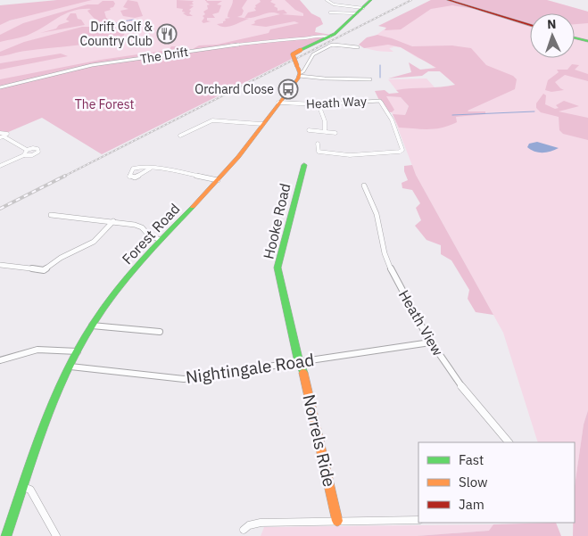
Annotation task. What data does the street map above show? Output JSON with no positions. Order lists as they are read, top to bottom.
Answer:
{
  "streets": {
    "street": [
      "The Drift",
      "Heath Way",
      "Hooke Road",
      "Forest Road",
      "Heath View",
      "Nightingale Road",
      "Norrels Ride"
    ]
  },
  "crossings": [
    ["The Drift", "Forest Road"],
    ["Heath Way", "Forest Road"],
    ["Hooke Road", "Nightingale Road"],
    ["Hooke Road", "Norrels Ride"],
    ["Forest Road", "Nightingale Road"],
    ["Heath View", "Nightingale Road"],
    ["Nightingale Road", "Norrels Ride"]
  ],
  "parks": ["The Forest"],
  "places": {
    "restaurant": ["Drift Golf & Country Club"],
    "bus stop": ["Orchard Close"]
  },
  "legend": ["Fast", "Slow", "Jam"],
  "north": "top"
}
